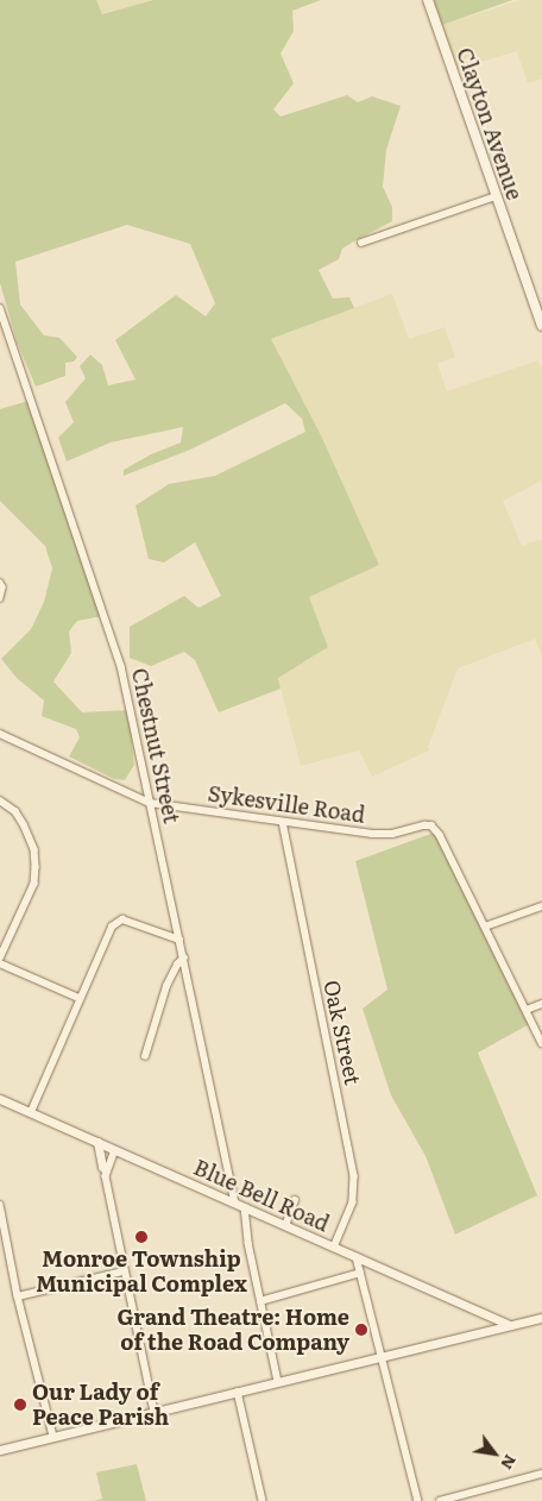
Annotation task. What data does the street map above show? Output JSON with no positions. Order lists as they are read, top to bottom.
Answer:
{
  "streets": {
    "main road": ["Clayton Avenue"],
    "street": [
      "Chestnut Street",
      "Sykesville Road",
      "Oak Street",
      "Blue Bell Road"
    ]
  },
  "crossings": [
    ["Chestnut Street", "Sykesville Road"],
    ["Chestnut Street", "Blue Bell Road"],
    ["Sykesville Road", "Oak Street"],
    ["Oak Street", "Blue Bell Road"]
  ],
  "places": ["Monroe Township Municipal Complex", "Grand Theatre: Home of the Road Company", "Our Lady of Peace Parish"],
  "north": "bottom right"
}
